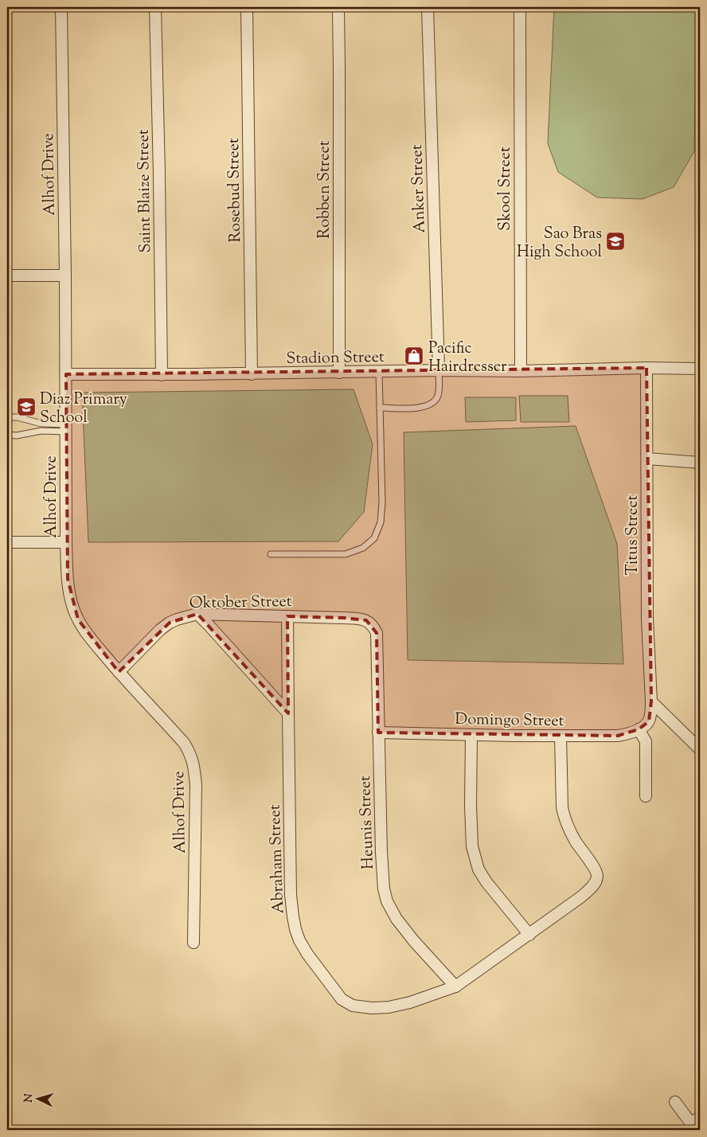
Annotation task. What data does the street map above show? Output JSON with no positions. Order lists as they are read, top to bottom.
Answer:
{
  "streets": {
    "street": [
      "Alhof Drive",
      "Anker Street",
      "Skool Street",
      "Robben Street",
      "Rosebud Street",
      "Saint Blaize Street",
      "Stadion Street",
      "Titus Street",
      "Oktober Street",
      "Domingo Street",
      "Heunis Street",
      "Abraham Street"
    ]
  },
  "crossings": [
    ["Alhof Drive", "Stadion Street"],
    ["Alhof Drive", "Oktober Street"],
    ["Anker Street", "Stadion Street"],
    ["Skool Street", "Stadion Street"],
    ["Robben Street", "Stadion Street"],
    ["Rosebud Street", "Stadion Street"],
    ["Saint Blaize Street", "Stadion Street"],
    ["Stadion Street", "Titus Street"],
    ["Titus Street", "Domingo Street"],
    ["Oktober Street", "Heunis Street"],
    ["Oktober Street", "Abraham Street"],
    ["Domingo Street", "Heunis Street"],
    ["Domingo Street", "Abraham Street"],
    ["Heunis Street", "Abraham Street"]
  ],
  "places": {
    "school or university": ["Sao Bras High School", "Diaz Primary School"],
    "shop": ["Pacific Hairdresser"]
  },
  "north": "left"
}
